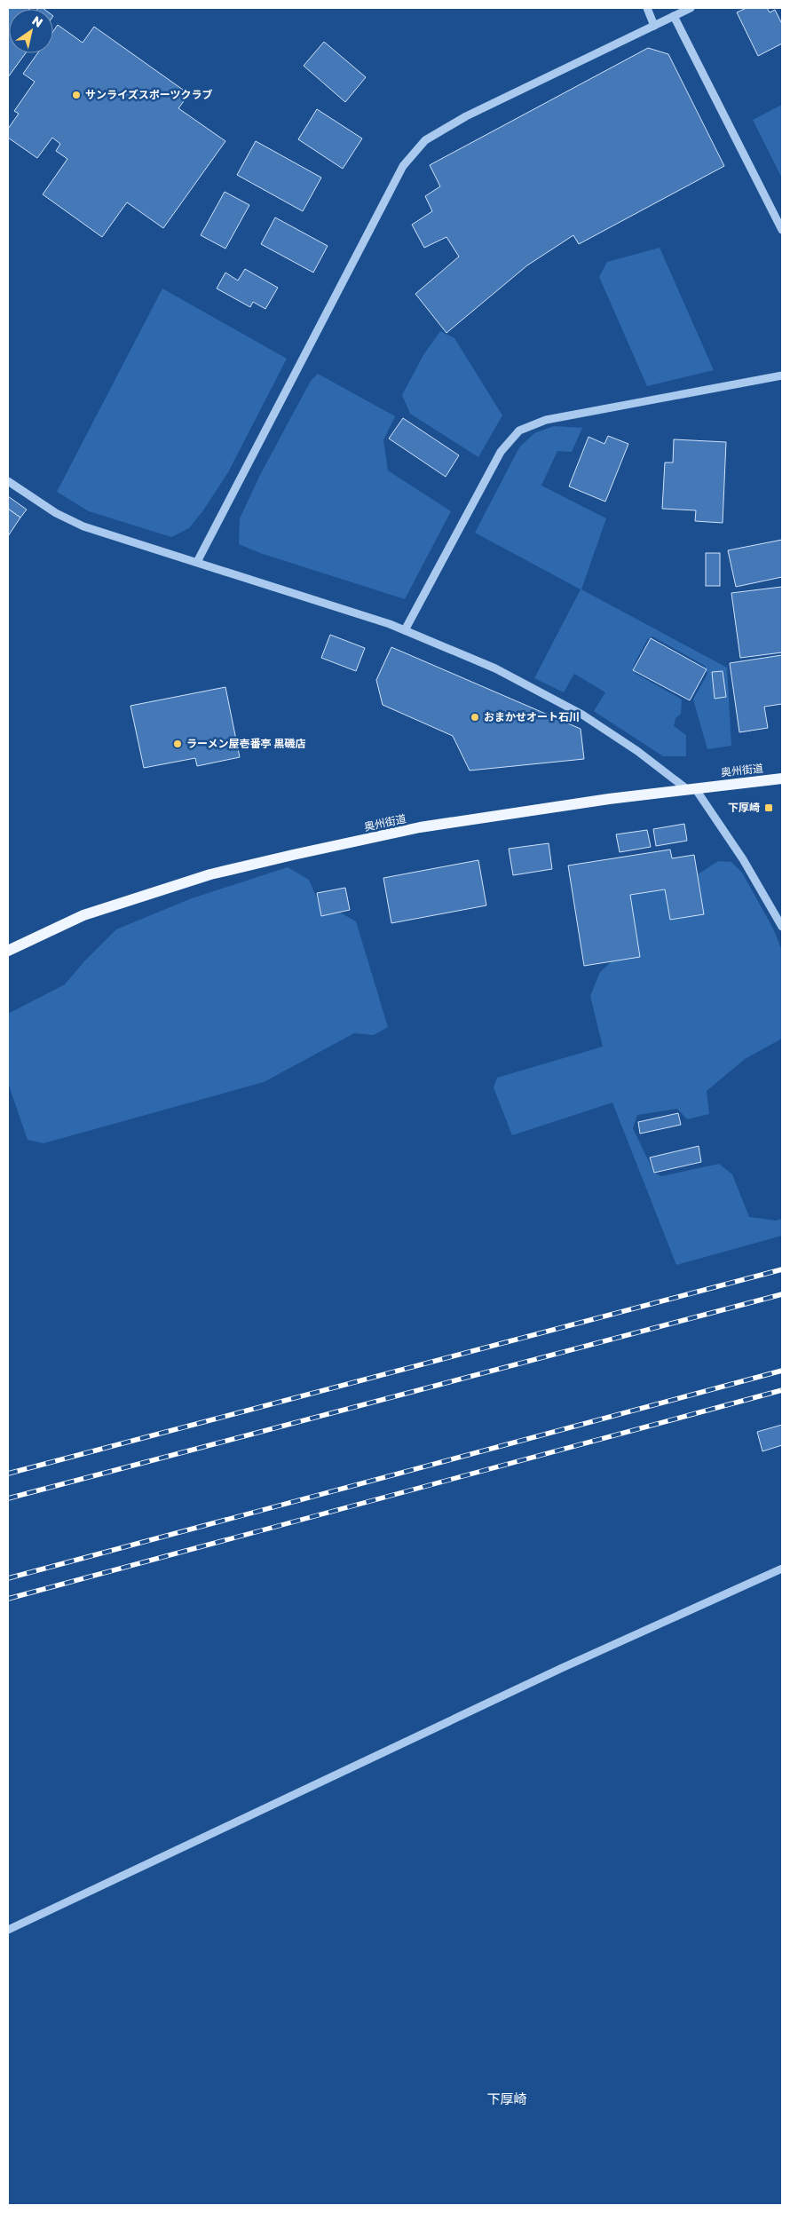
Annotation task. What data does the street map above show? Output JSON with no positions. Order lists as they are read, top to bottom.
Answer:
{
  "streets": {
    "main road": ["奥州街道"]
  },
  "districts": ["下厚崎"],
  "places": {
    "other": ["サンライズスポーツクラブ", "おまかせオート石川", "ラーメン屋壱番亭 黒磯店"],
    "transit": ["下厚崎"]
  },
  "north": "top right"
}
